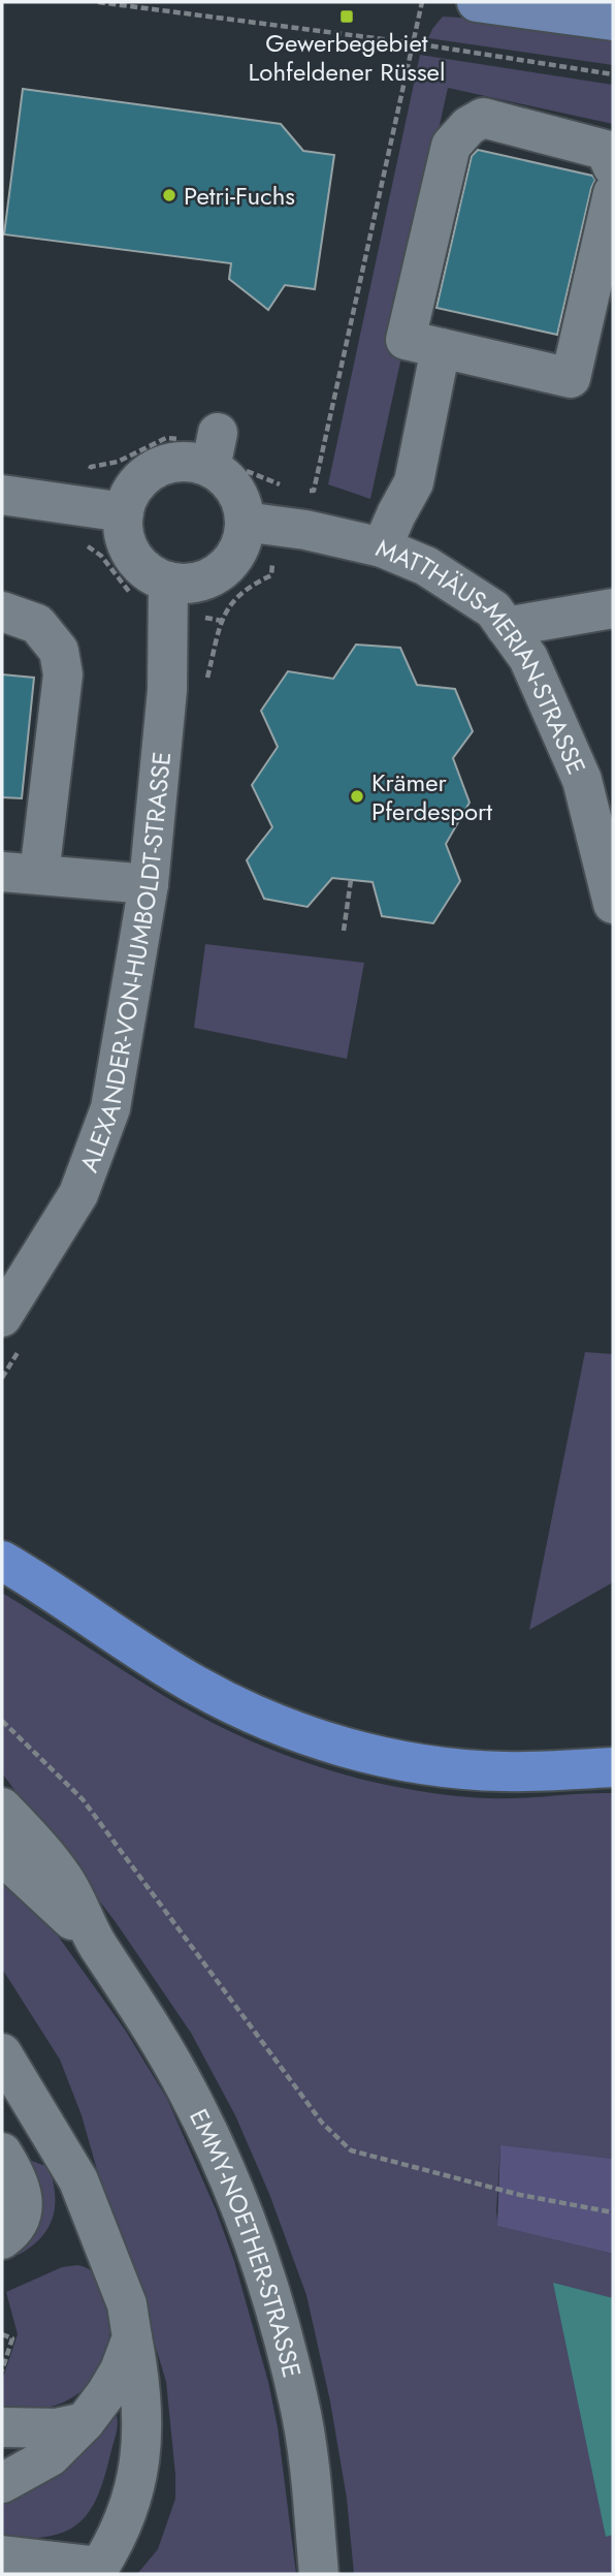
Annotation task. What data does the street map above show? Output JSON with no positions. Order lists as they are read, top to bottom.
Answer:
{
  "streets": {
    "street": ["MATTHÄUS-MERIAN-STRASSE", "ALEXANDER-VON-HUMBOLDT-STRASSE", "EMMY-NOETHER-STRASSE"]
  },
  "crossings": [
    ["MATTHÄUS-MERIAN-STRASSE", "ALEXANDER-VON-HUMBOLDT-STRASSE"]
  ],
  "places": {
    "transit": ["Gewerbegebiet Lohfeldener Rüssel"],
    "other": ["Petri-Fuchs", "Krämer Pferdesport"]
  }
}
